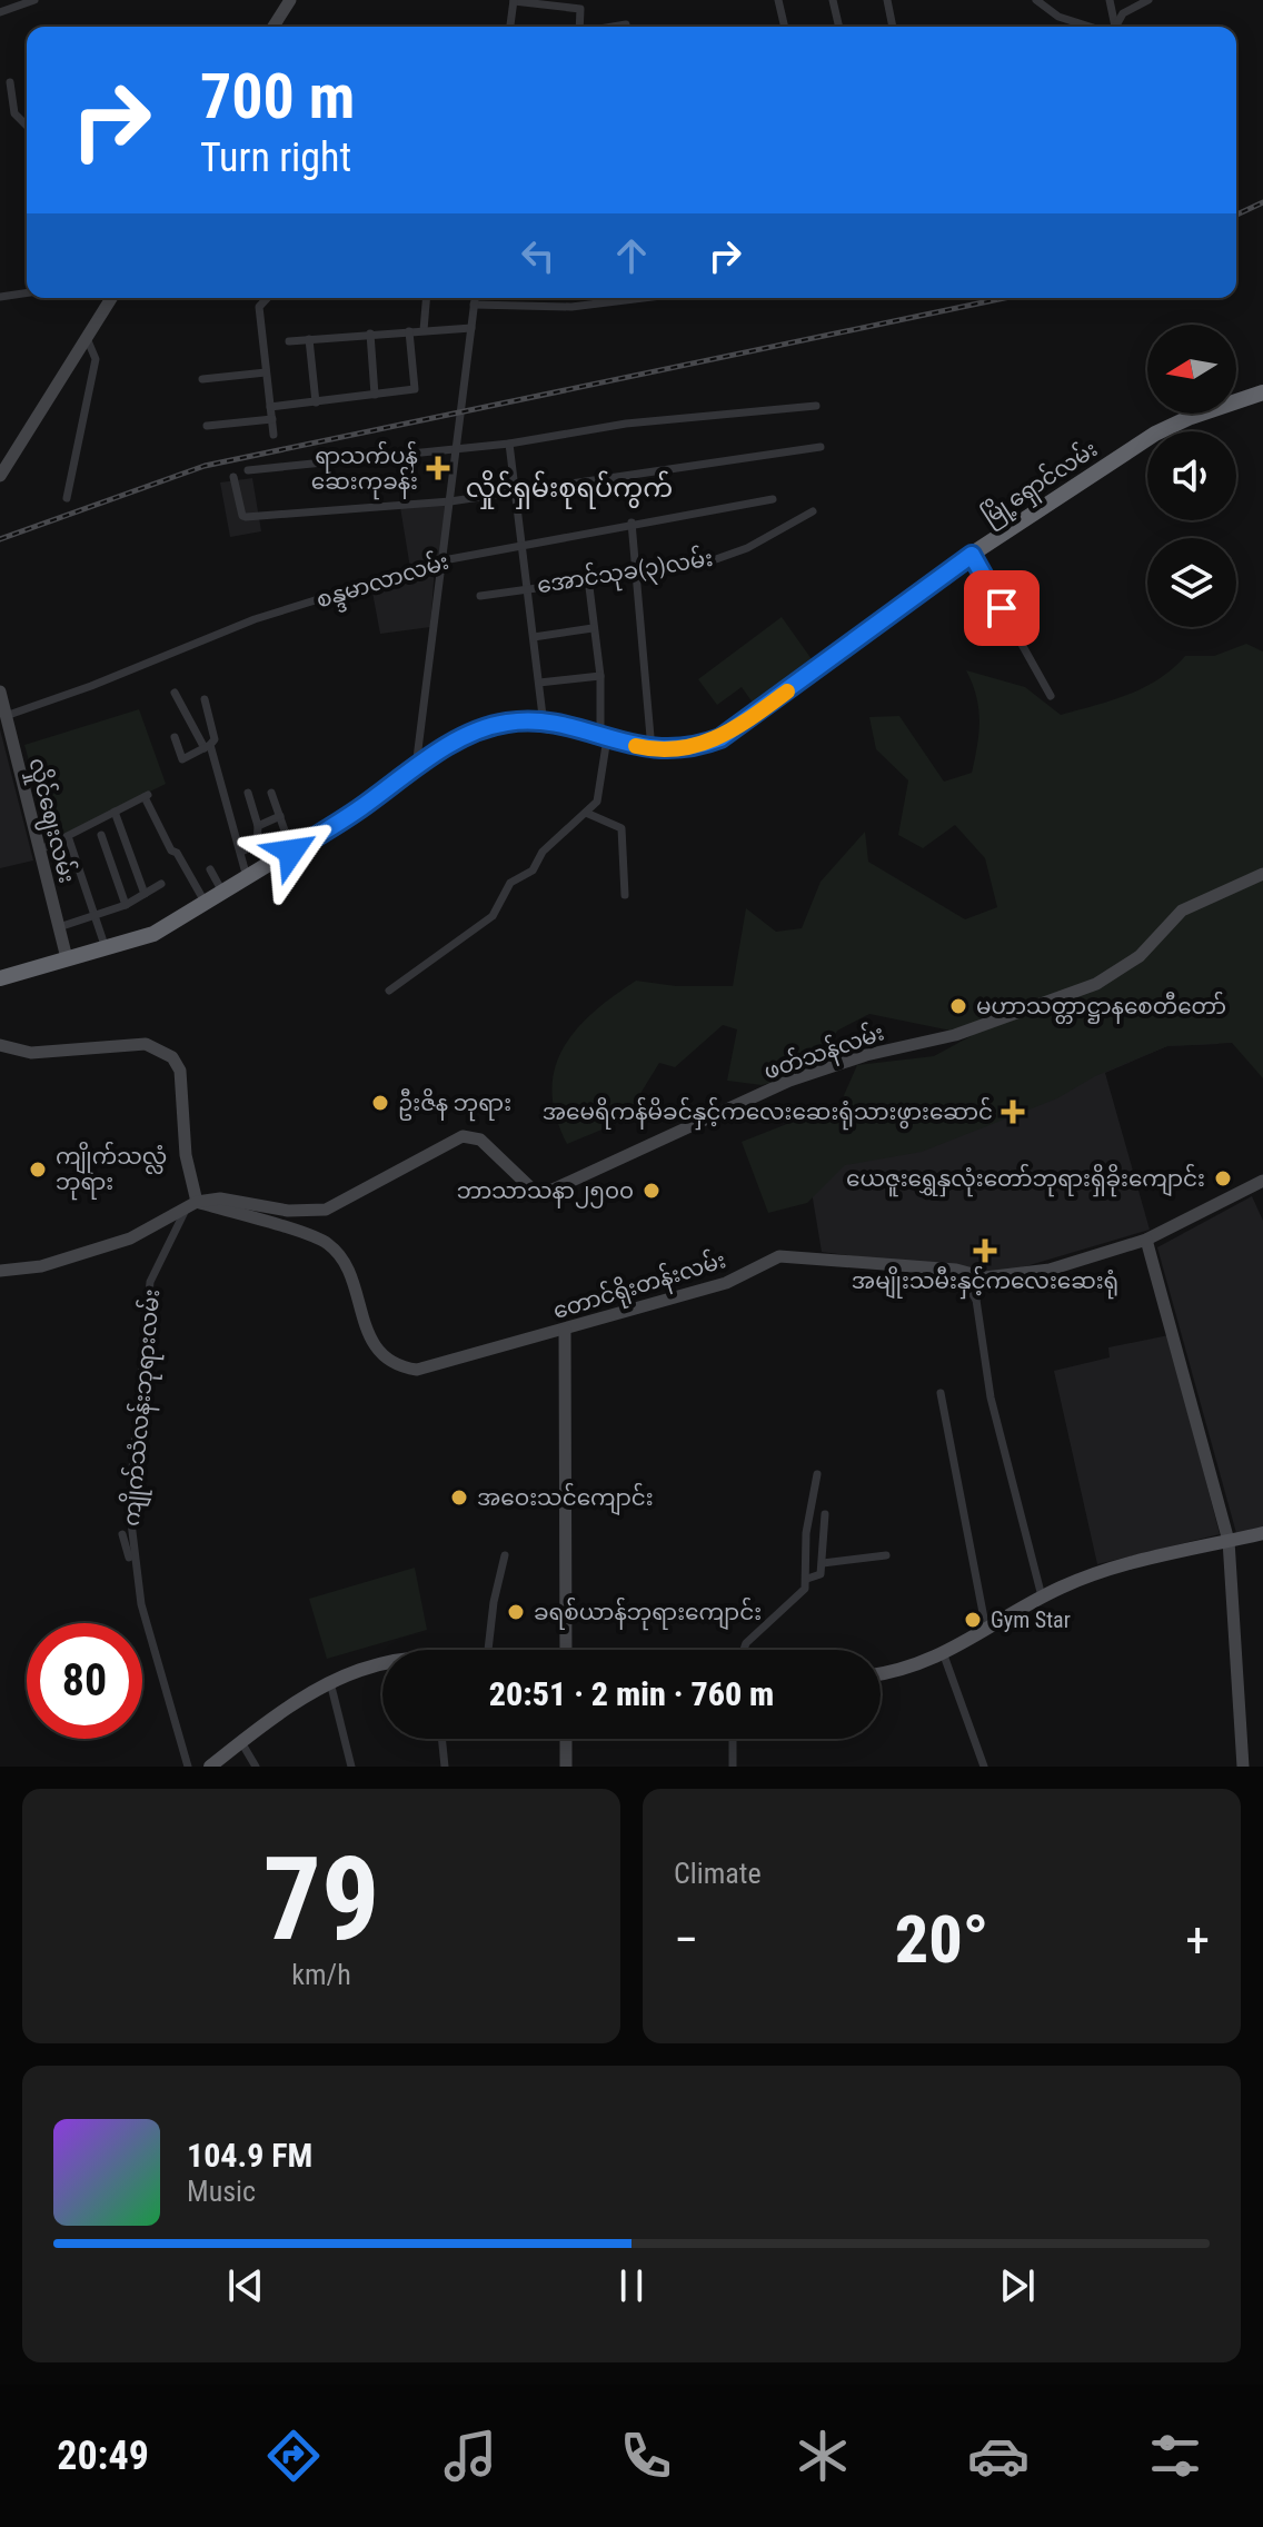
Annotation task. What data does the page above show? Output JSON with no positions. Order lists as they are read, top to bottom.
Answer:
{
  "streets": {
    "highway": ["မြို့ရှောင်လမ်း"],
    "street": [
      "အောင်သုခ(၃)လမ်း",
      "စန္ဒမာလာလမ်း",
      "လှိုင်ဈေးလမ်း",
      "ဖတ်သန်လမ်း",
      "တောင်ရိုးတန်းလမ်း",
      "ကျိုက်သံလန်းဘုရားလမ်း"
    ]
  },
  "crossings": [
    ["မြို့ရှောင်လမ်း", "လှိုင်ဈေးလမ်း"],
    ["စန္ဒမာလာလမ်း", "လှိုင်ဈေးလမ်း"],
    ["ဖတ်သန်လမ်း", "တောင်ရိုးတန်းလမ်း"],
    ["ဖတ်သန်လမ်း", "ကျိုက်သံလန်းဘုရားလမ်း"],
    ["တောင်ရိုးတန်းလမ်း", "ကျိုက်သံလန်းဘုရားလမ်း"]
  ],
  "districts": ["လှိုင်ရှမ်းစုရပ်ကွက်"],
  "places": {
    "health": ["ရာသက်ပန် ဆေးကုခန်း", "အမေရိကန်မိခင်နှင့်ကလေးဆေးရုံသားဖွားဆောင်", "အမျိုးသမီးနှင့်ကလေးဆေးရုံ"],
    "other": [
      "မဟာသတ္တာဋ္ဌာနစေတီတော်",
      "ဦးဇိန ဘုရား",
      "ကျိုက်သလ္လံ ဘုရား",
      "ယေဇူးရွှေနှလုံးတော်ဘုရားရှိခိုးကျောင်း",
      "ဘာသာသနာ၂၅၀၀",
      "အဝေးသင်ကျောင်း",
      "ခရစ်ယာန်ဘုရားကျောင်း",
      "Gym Star"
    ]
  },
  "north": "left",
  "page": {
    "turn": ["700 m", "Turn right"],
    "limit": "80",
    "trip": "20:51 · 2 min · 760 m",
    "tile": [
      ["79", "km/h"],
      "Climate"
    ],
    "heat": ["−", "20°", "+"],
    "song": ["104.9 FM", "Music"],
    "tabs": "20:49"
  }
}
